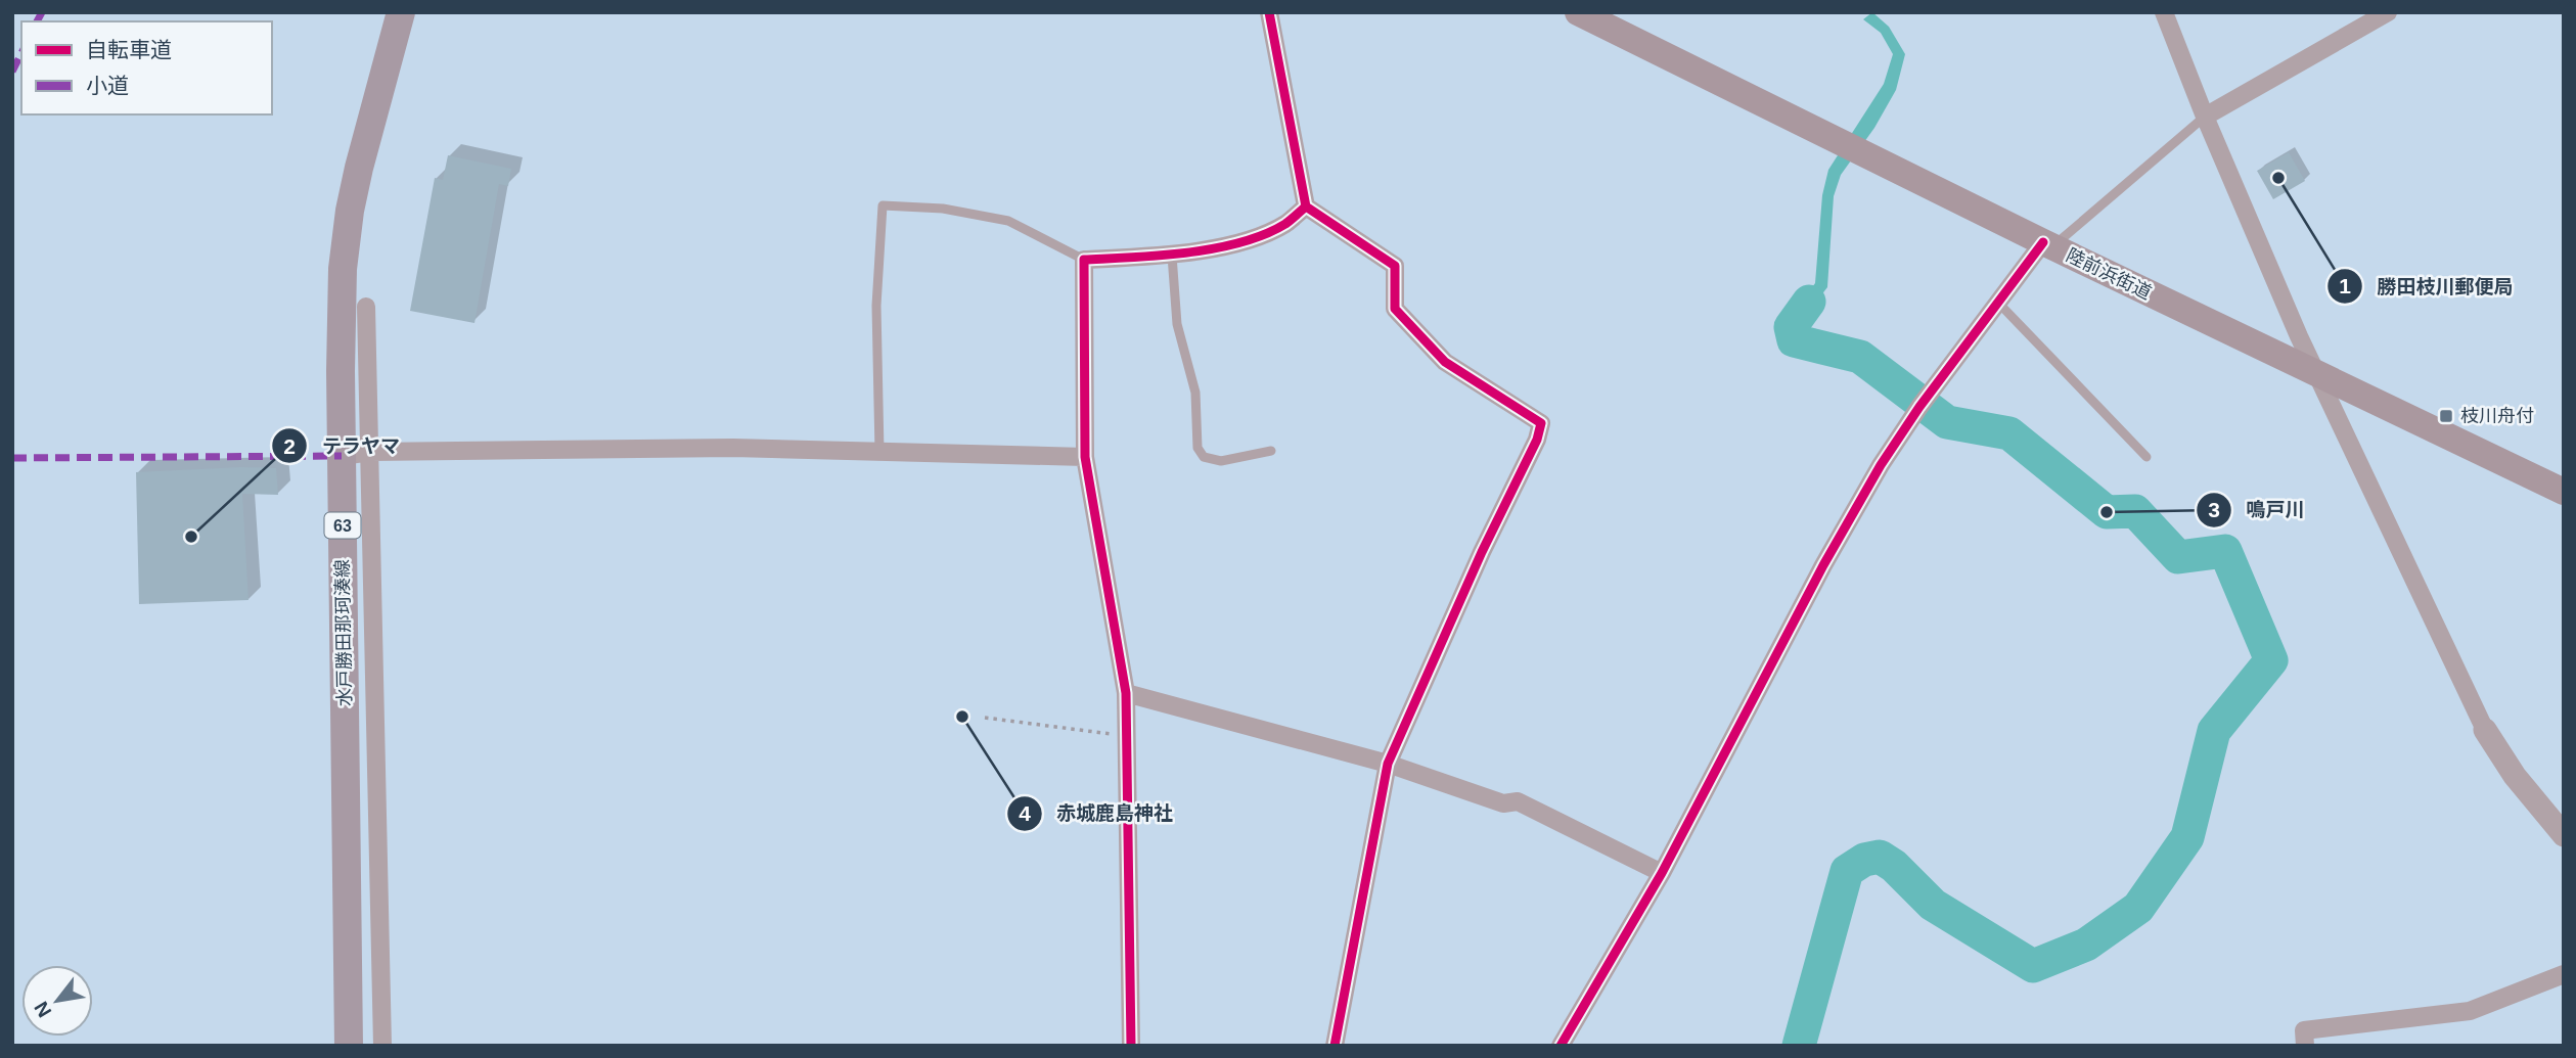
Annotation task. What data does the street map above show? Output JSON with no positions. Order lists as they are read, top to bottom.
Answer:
{
  "streets": {
    "main road": ["陸前浜街道", "63", "水戸勝田那珂湊線"]
  },
  "places": {
    "other": [
      "勝田枝川郵便局",
      "鳴戸川",
      "テラヤマ",
      "赤城鹿島神社"
    ],
    "transit": ["枝川舟付"]
  },
  "legend": ["自転車道", "小道"],
  "north": "bottom left"
}
